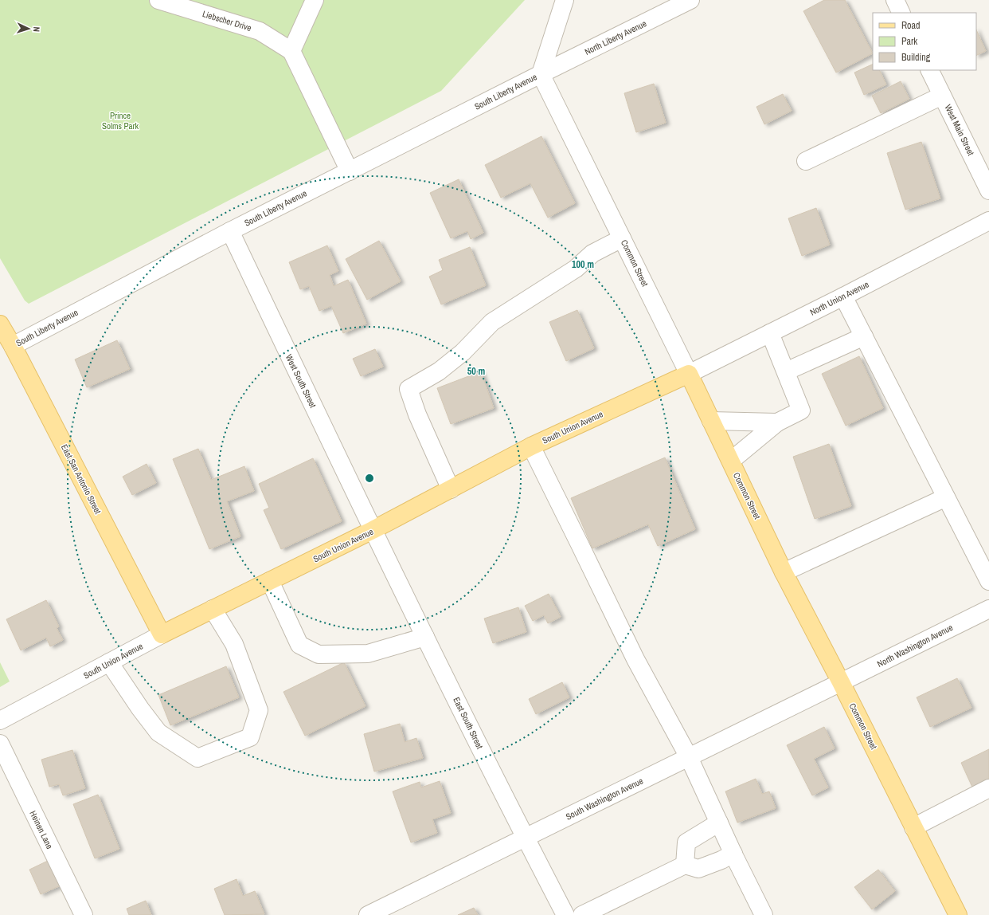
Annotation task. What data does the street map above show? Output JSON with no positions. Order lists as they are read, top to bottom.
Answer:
{
  "streets": {
    "main road": ["Common Street", "South Union Avenue", "East San Antonio Street"],
    "street": [
      "Liebscher Drive",
      "North Liberty Avenue",
      "South Liberty Avenue",
      "West Main Street",
      "North Union Avenue",
      "West South Street",
      "North Washington Avenue",
      "East South Street",
      "South Washington Avenue",
      "Heinen Lane"
    ]
  },
  "crossings": [
    ["North Liberty Avenue", "South Liberty Avenue"],
    ["North Liberty Avenue", "Common Street"],
    ["South Liberty Avenue", "Common Street"],
    ["South Liberty Avenue", "West South Street"],
    ["South Liberty Avenue", "East San Antonio Street"],
    ["Common Street", "North Union Avenue"],
    ["Common Street", "South Union Avenue"],
    ["Common Street", "North Washington Avenue"],
    ["Common Street", "South Washington Avenue"],
    ["North Union Avenue", "South Union Avenue"],
    ["West South Street", "South Union Avenue"],
    ["West South Street", "East South Street"],
    ["South Union Avenue", "East San Antonio Street"],
    ["South Union Avenue", "East South Street"],
    ["North Washington Avenue", "South Washington Avenue"],
    ["East South Street", "South Washington Avenue"]
  ],
  "parks": ["Prince Solms Park"],
  "legend": ["Road", "Park", "Building"],
  "north": "right",
  "rings": ["100 m", "50 m"]
}
